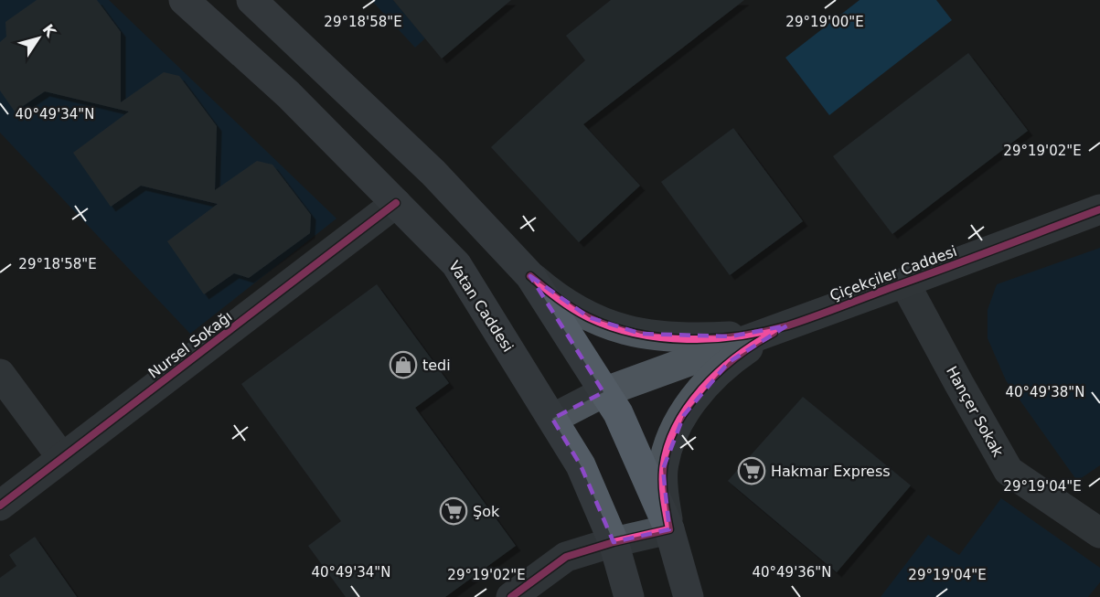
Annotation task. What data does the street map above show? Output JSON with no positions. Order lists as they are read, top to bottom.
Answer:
{
  "streets": {
    "main road": ["Vatan Caddesi"],
    "street": ["Çiçekçiler Caddesi", "Nursel Sokağı", "Hançer Sokak"]
  },
  "crossings": [
    ["Çiçekçiler Caddesi", "Vatan Caddesi"],
    ["Çiçekçiler Caddesi", "Hançer Sokak"],
    ["Vatan Caddesi", "Nursel Sokağı"]
  ],
  "places": {
    "shop": ["tedi"],
    "supermarket": ["Hakmar Express", "Şok"]
  },
  "north": "top right",
  "coordinates": [
    "29°18'58\"E",
    "29°19'00\"E",
    "40°49'34\"N",
    "29°19'02\"E",
    "40°49'38\"N",
    "29°19'04\"E",
    "40°49'36\"N"
  ]
}
